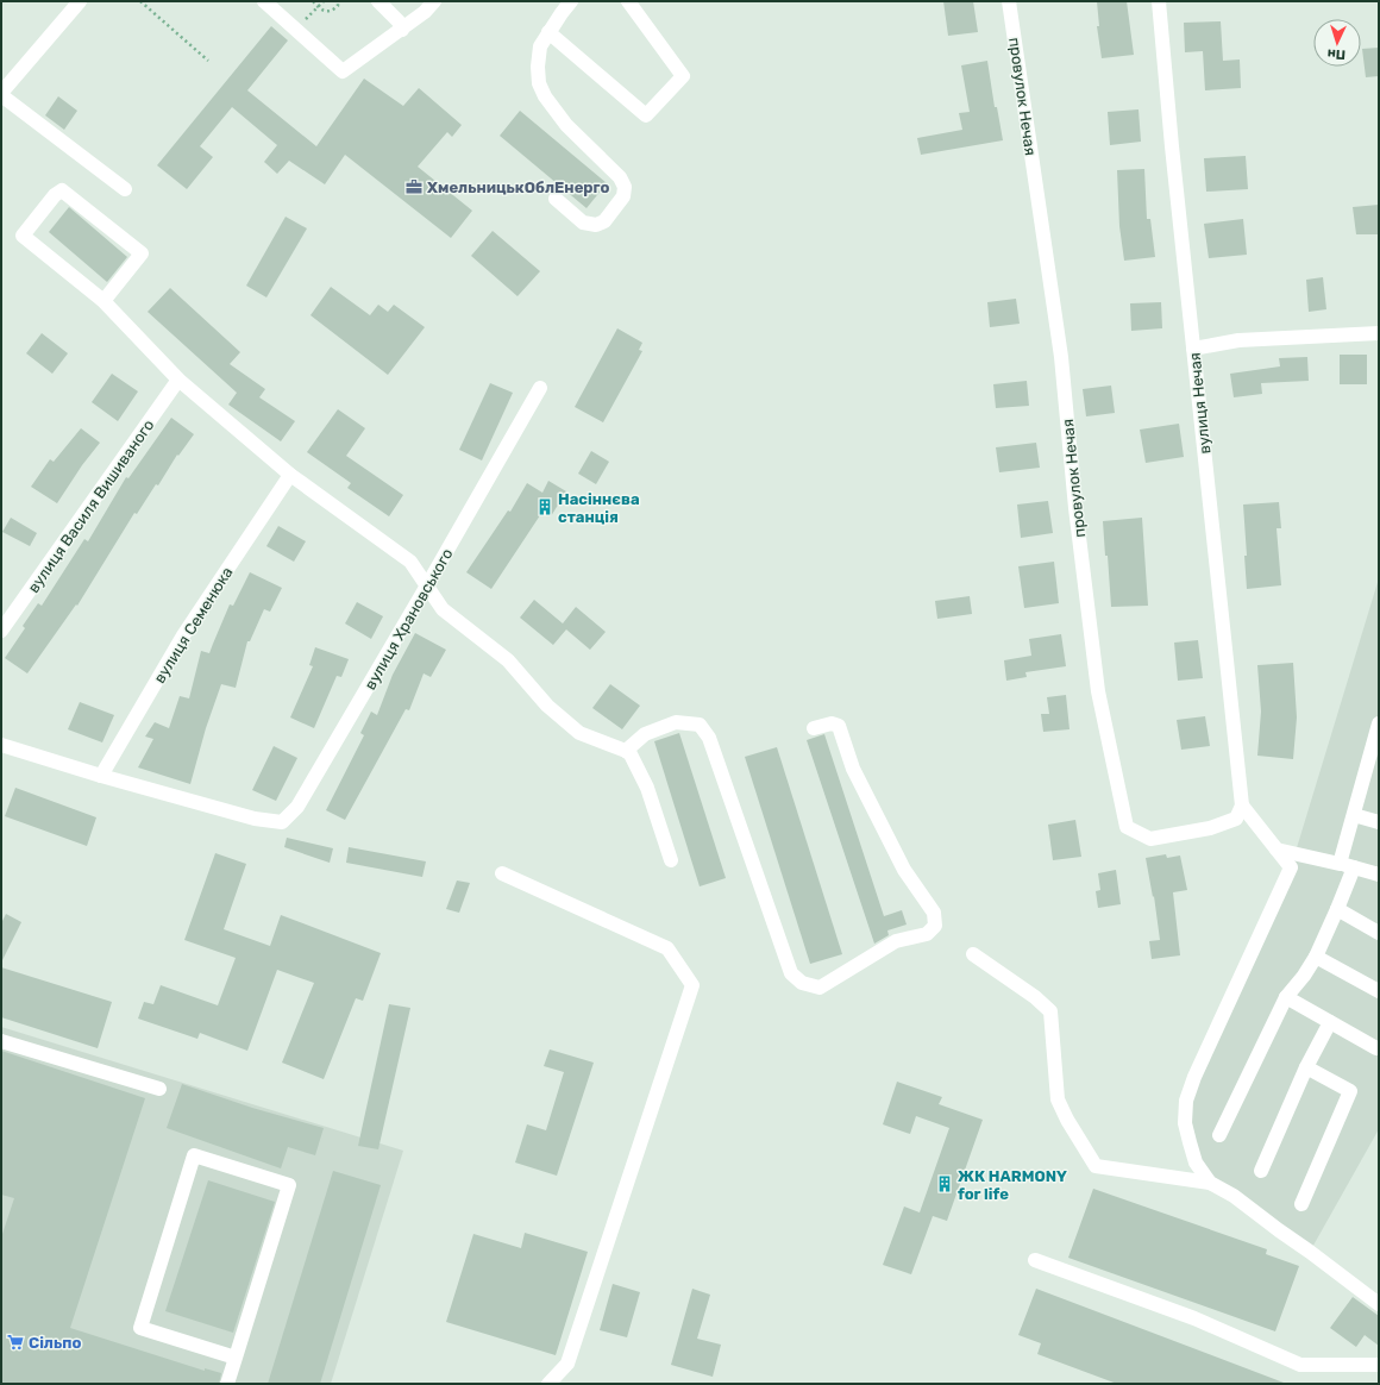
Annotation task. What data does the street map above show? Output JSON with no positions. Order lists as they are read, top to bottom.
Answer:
{
  "streets": {
    "street": [
      "провулок Нечая",
      "вулиця Нечая",
      "вулиця Василя Вишиваного",
      "вулиця Храновського",
      "вулиця Семенюка"
    ]
  },
  "crossings": [
    ["провулок Нечая", "вулиця Нечая"],
    ["вулиця Храновського", "вулиця Семенюка"]
  ],
  "places": {
    "office": ["ХмельницькОблЕнерго"],
    "building": ["Насіннєва станція", "ЖК HARMONY for life"],
    "supermarket": ["Сільпо"]
  },
  "north": "bottom"
}
